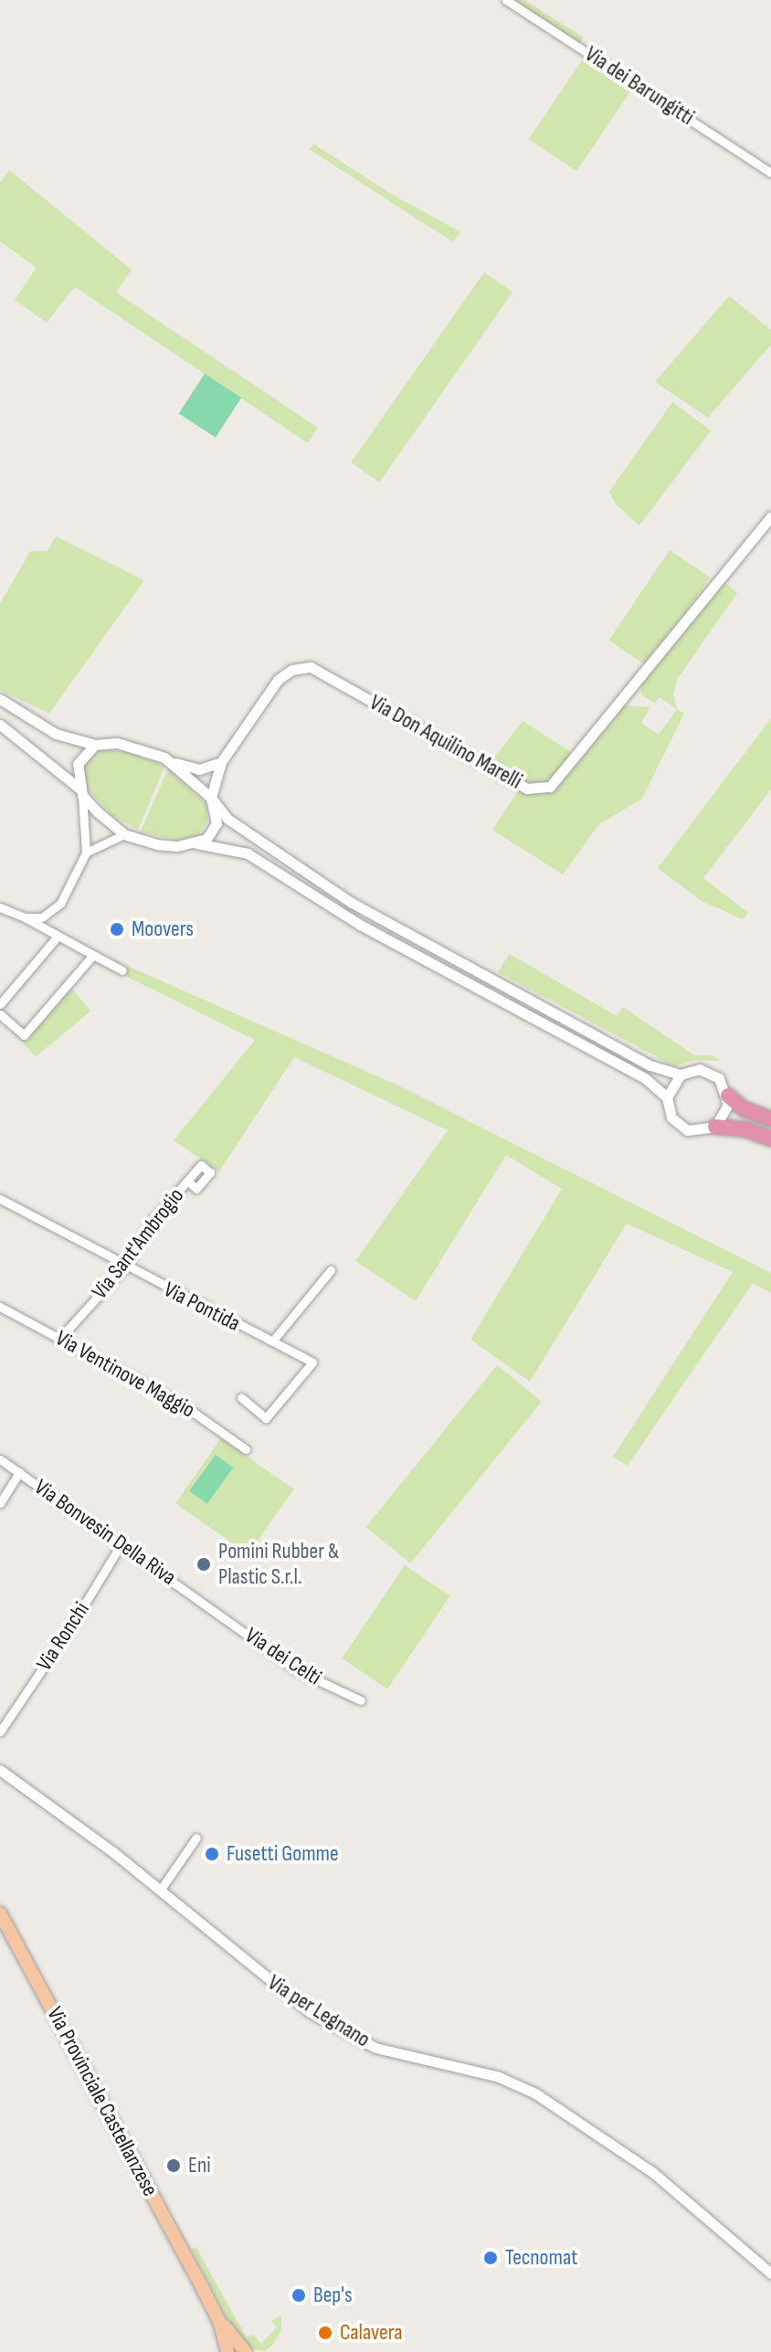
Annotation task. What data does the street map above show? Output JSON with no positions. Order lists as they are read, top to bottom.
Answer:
{
  "streets": {
    "main road": ["Via Provinciale Castellanzese"],
    "street": [
      "Via dei Barungitti",
      "Via Don Aquilino Marelli",
      "Via Sant'Ambrogio",
      "Via Pontida",
      "Via Ventinove Maggio",
      "Via Bonvesin Della Riva",
      "Via Ronchi",
      "Via dei Celti",
      "Via per Legnano"
    ]
  },
  "crossings": [
    ["Via Sant'Ambrogio", "Via Pontida"],
    ["Via Sant'Ambrogio", "Via Ventinove Maggio"],
    ["Via Bonvesin Della Riva", "Via Ronchi"],
    ["Via Bonvesin Della Riva", "Via dei Celti"]
  ],
  "places": [
    "Moovers",
    "Pomini Rubber & Plastic S.r.l.",
    "Fusetti Gomme",
    "Eni",
    "Tecnomat",
    "Bep's",
    "Calavera"
  ]
}
